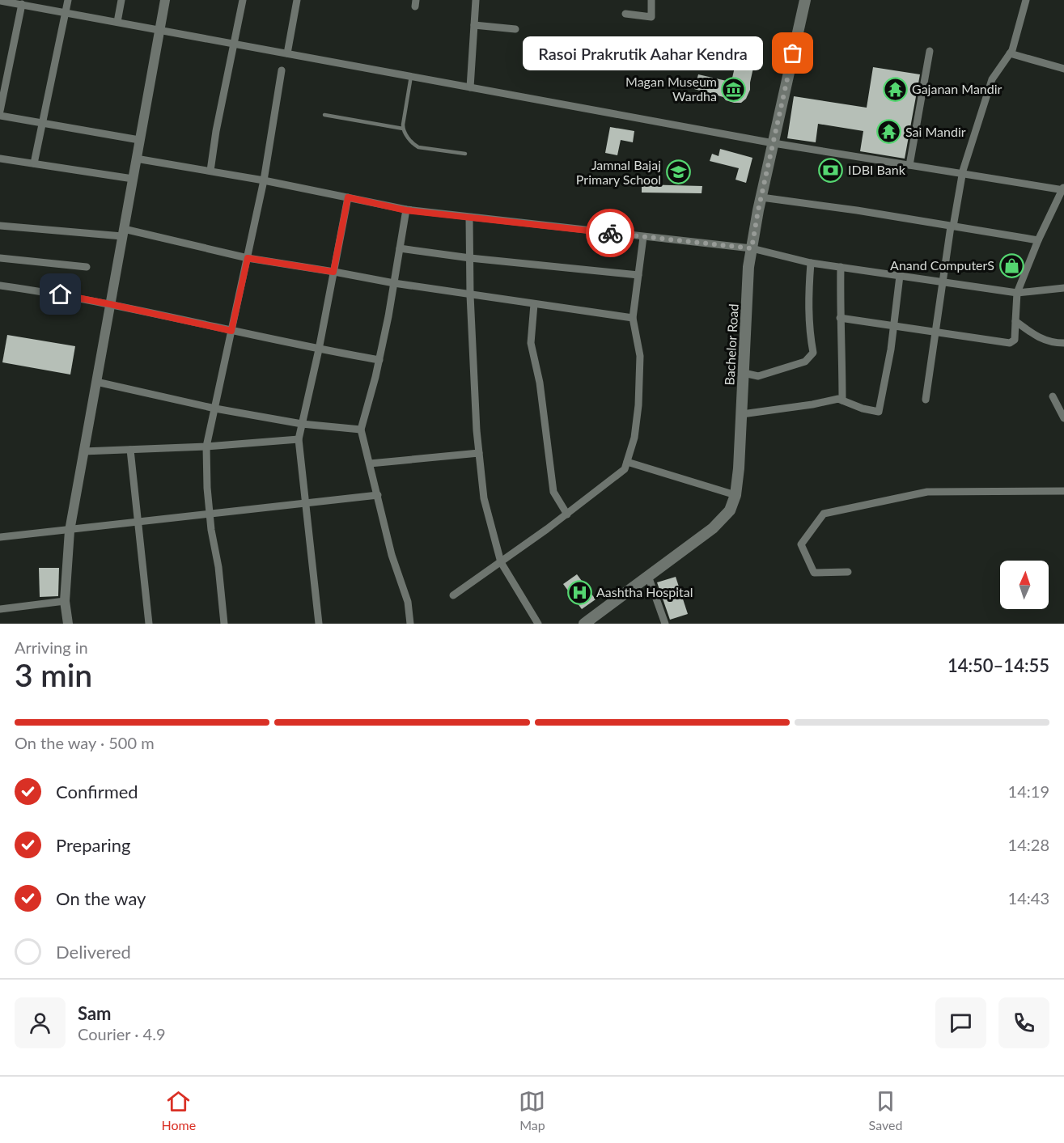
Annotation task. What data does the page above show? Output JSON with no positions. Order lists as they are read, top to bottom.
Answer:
{
  "streets": {
    "main road": ["Bachelor Road"]
  },
  "places": {
    "other": ["Rasoi Prakrutik Aahar Kendra"],
    "museum": ["Magan Museum Wardha"],
    "temple": ["Gajanan Mandir", "Sai Mandir"],
    "bank": ["IDBI Bank"],
    "school or university": ["Jamnal Bajaj Primary School"],
    "shop": ["Anand ComputerS"],
    "hospital": ["Aashtha Hospital"]
  },
  "north": "top",
  "page": {
    "bubble": "Rasoi Prakrutik Aahar Kendra",
    "heading": ["3 min", "Arriving in", "14:50–14:55"],
    "panel": ["Sam", "Courier · 4.9"],
    "bar": "On the way · 500 m",
    "list": [
      ["Confirmed", "14:19"],
      ["Preparing", "14:28"],
      ["On the way", "14:43"],
      "Delivered"
    ],
    "tabs": ["Home", "Map", "Saved"]
  }
}
